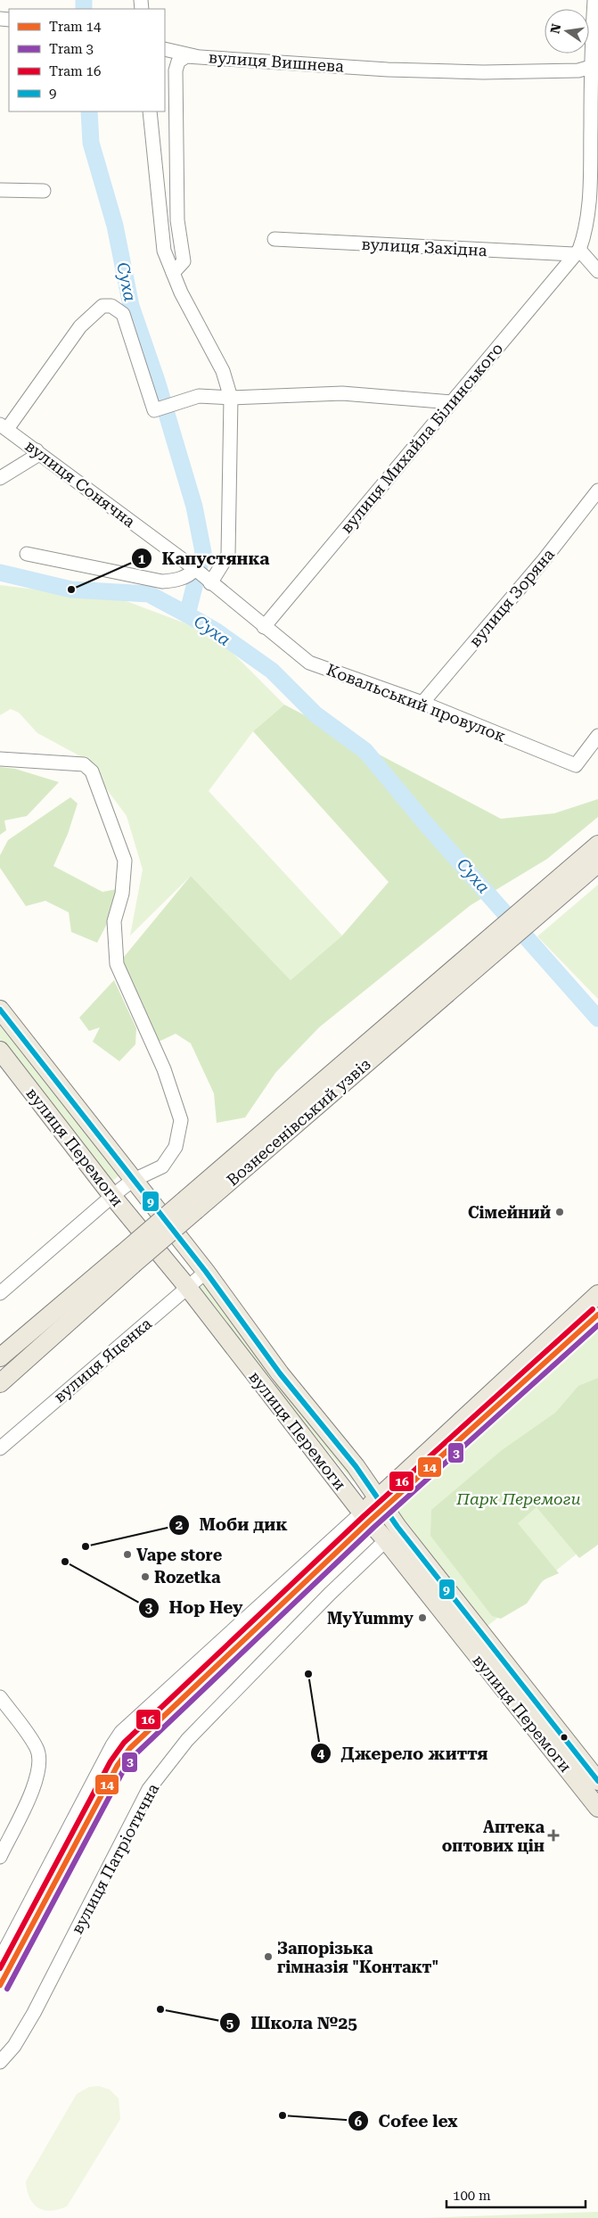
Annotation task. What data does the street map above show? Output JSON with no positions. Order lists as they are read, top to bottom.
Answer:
{
  "streets": {
    "main road": ["Вознесенівський узвіз", "вулиця Перемоги"],
    "street": [
      "вулиця Вишнева",
      "вулиця Західна",
      "вулиця Михайла Білинського",
      "вулиця Сонячна",
      "вулиця Зоряна",
      "Ковальський провулок",
      "вулиця Яценка",
      "вулиця Патріотична"
    ]
  },
  "crossings": [
    ["вулиця Західна", "вулиця Михайла Білинського"],
    ["вулиця Михайла Білинського", "вулиця Сонячна"],
    ["вулиця Михайла Білинського", "Ковальський провулок"],
    ["вулиця Сонячна", "Ковальський провулок"],
    ["вулиця Зоряна", "Ковальський провулок"],
    ["вулиця Перемоги", "вулиця Яценка"],
    ["вулиця Перемоги", "вулиця Патріотична"]
  ],
  "water": ["Суха"],
  "parks": ["Парк Перемоги"],
  "places": {
    "other": [
      "Капустянка",
      "Сімейний",
      "Моби дик",
      "Vape store",
      "Hop Hey",
      "Rozetka",
      "MyYummy",
      "Джерело життя",
      "Запорізька гімназія \"Контакт\"",
      "Школа №25",
      "Cofee lex"
    ],
    "health": ["Аптека оптових цін"]
  },
  "lines": [
    "transit line 9",
    "tram line 16",
    "tram line 14",
    "tram line 3"
  ],
  "legend": [
    "Tram 14",
    "Tram 3",
    "Tram 16",
    "9"
  ],
  "scale_bar": "100 m",
  "north": "left"
}
